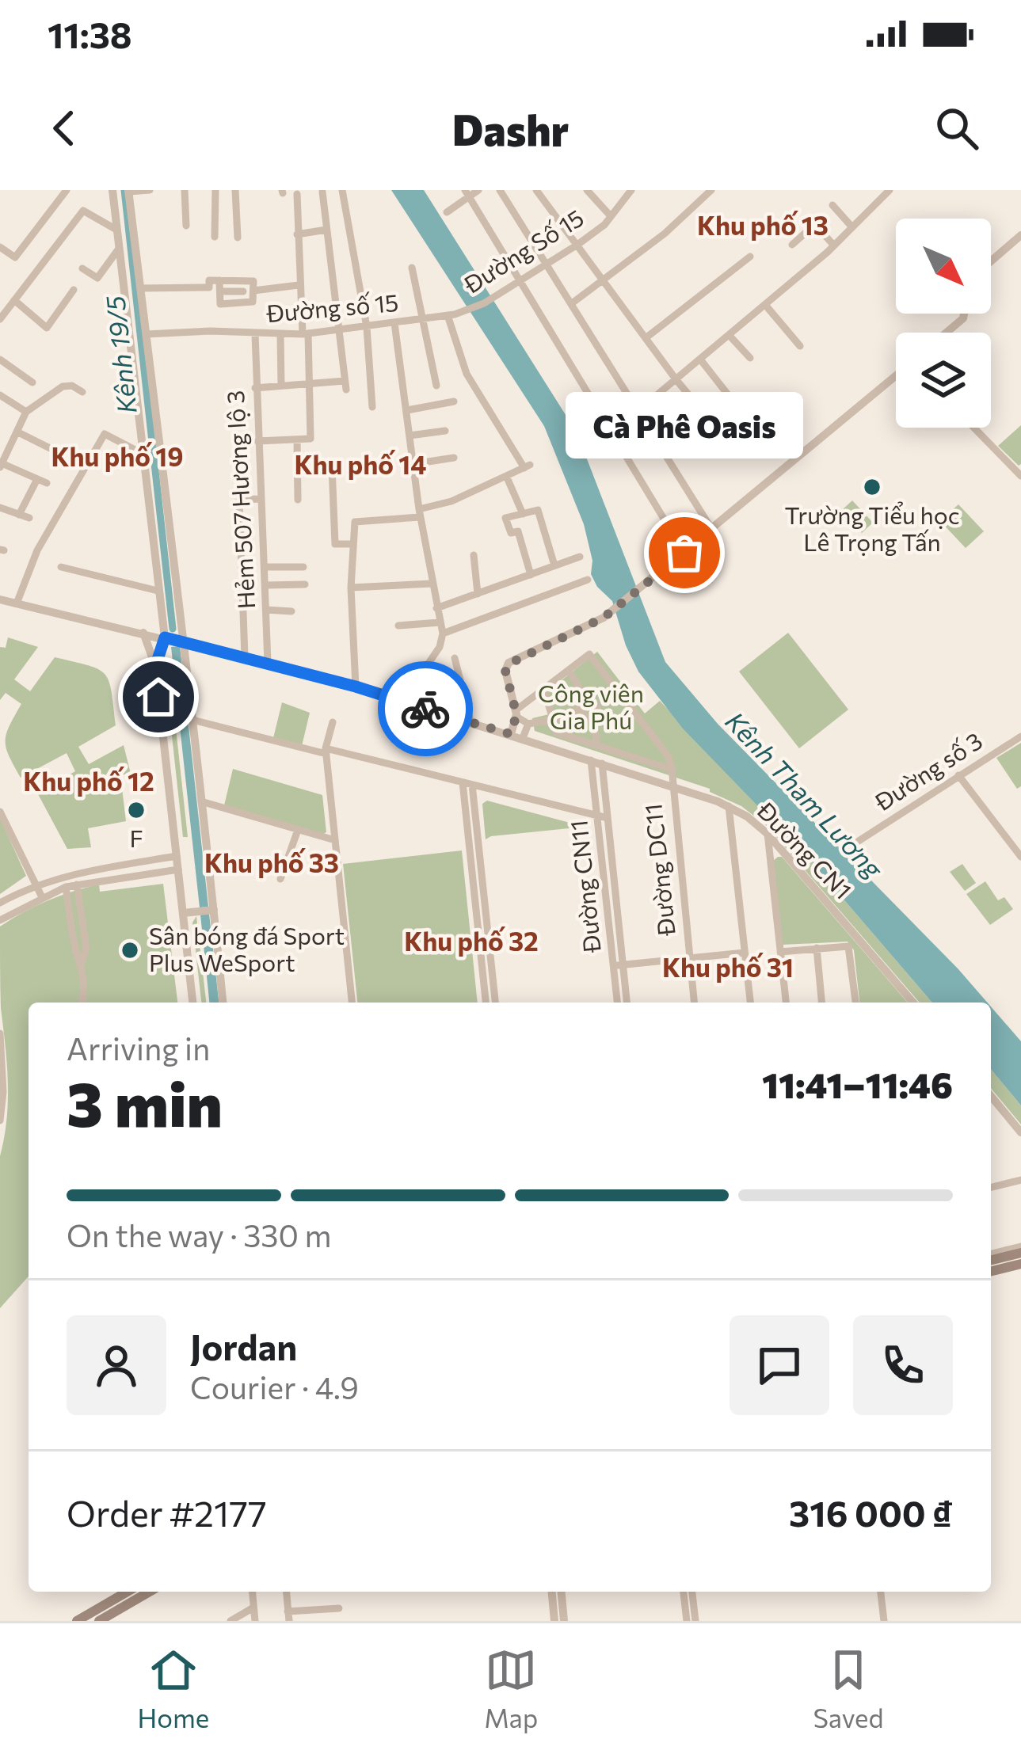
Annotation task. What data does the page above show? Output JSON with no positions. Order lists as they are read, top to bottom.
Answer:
{
  "streets": {
    "street": [
      "Đường Số 15",
      "Đường số 15",
      "Hẻm 507 Hương lộ 3",
      "Đường số 3",
      "Đường CN1",
      "Đường DC11",
      "Đường CN11"
    ]
  },
  "crossings": [
    ["Đường Số 15", "Đường số 15"],
    ["Đường số 15", "Hẻm 507 Hương lộ 3"],
    ["Hẻm 507 Hương lộ 3", "Đường CN1"],
    ["Đường CN1", "Đường DC11"],
    ["Đường CN1", "Đường CN11"]
  ],
  "districts": [
    "Khu phố 13",
    "Khu phố 19",
    "Khu phố 14",
    "Khu phố 12",
    "Khu phố 33",
    "Khu phố 32",
    "Khu phố 31"
  ],
  "water": ["Kênh 19/5", "Kênh Tham Lương"],
  "parks": ["Công viên Gia Phú"],
  "places": [
    "Trường Tiểu học Lê Trọng Tấn",
    "Cà Phê Oasis",
    "F",
    "Sân bóng đá Sport Plus WeSport"
  ],
  "north": "bottom right",
  "page": {
    "status": "11:38",
    "header": "Dashr",
    "bubble": "Cà Phê Oasis",
    "heading": ["3 min", "Arriving in", "11:41–11:46"],
    "panel": [
      "Jordan",
      "Courier · 4.9",
      "Order #2177",
      "316 000 ₫"
    ],
    "bar": "On the way · 330 m",
    "tabs": ["Home", "Map", "Saved"]
  }
}
